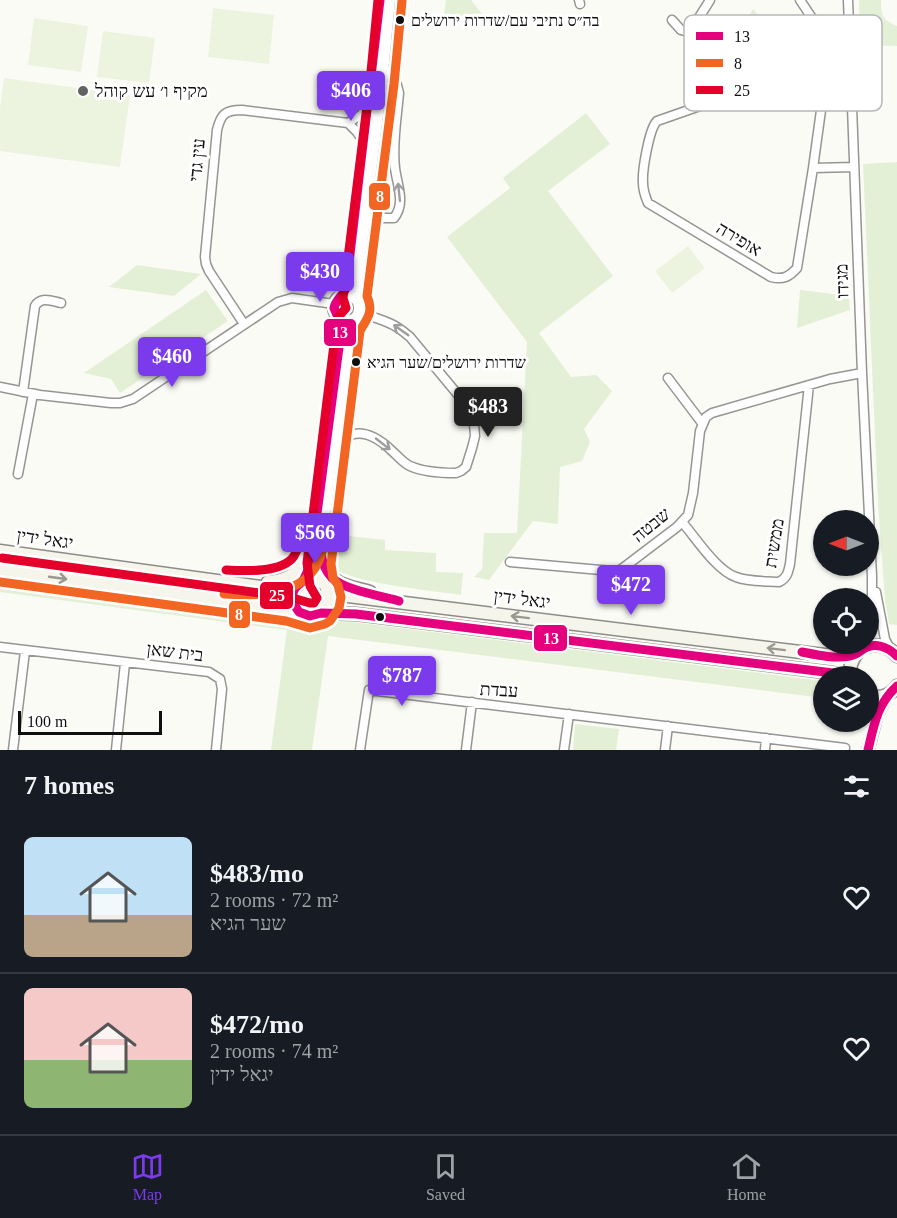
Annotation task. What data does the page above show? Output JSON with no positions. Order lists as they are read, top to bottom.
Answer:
{
  "streets": {
    "main road": ["יגאל ידין"],
    "street": [
      "עין גדי",
      "אופירה",
      "מגידו",
      "שבטה",
      "ממשית",
      "בית שאן",
      "עבדת"
    ]
  },
  "crossings": [
    ["שבטה", "ממשית"]
  ],
  "places": ["בה״ס נתיבי עם/שדרות ירושלים", "מקיף ו׳ עש קוהל", "שדרות ירושלים/שער הגיא"],
  "lines": ["transit line 13", "transit line 25", "transit line 8"],
  "legend": ["13", "8", "25"],
  "scale_bar": "100 m",
  "north": "left",
  "page": {
    "price": [
      "$406",
      "$430",
      "$460",
      "$483",
      "$566",
      "$472",
      "$787"
    ],
    "scale": "100 m",
    "heading": "7 homes",
    "list": [
      {
        "name": "$483/mo",
        "note": "2 rooms · 72 m² · שער הגיא"
      },
      {
        "name": "$472/mo",
        "note": "2 rooms · 74 m² · יגאל ידין"
      }
    ],
    "tabs": ["Map", "Saved", "Home"]
  }
}
